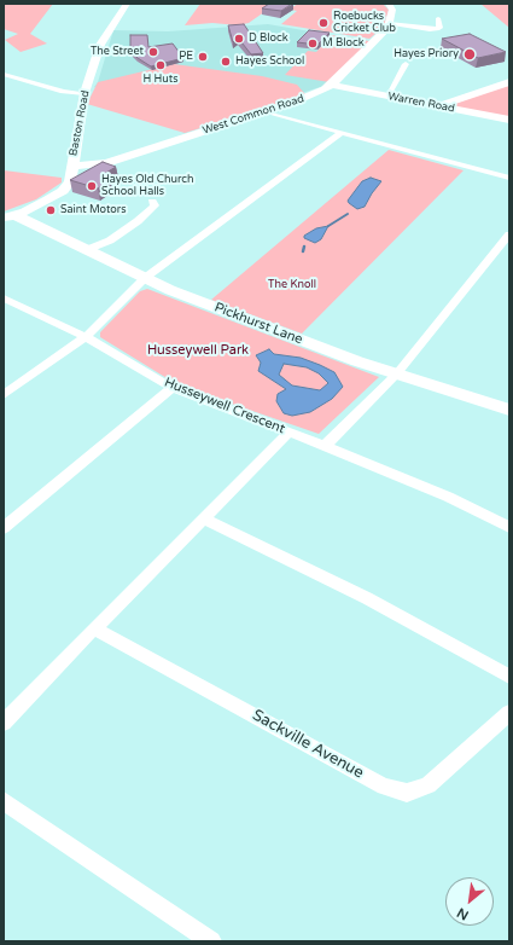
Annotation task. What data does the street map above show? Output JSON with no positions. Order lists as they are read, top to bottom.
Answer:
{
  "streets": {
    "main road": [
      "Warren Road",
      "West Common Road",
      "Baston Road",
      "Pickhurst Lane"
    ],
    "street": ["Husseywell Crescent", "Sackville Avenue"]
  },
  "crossings": [
    ["Warren Road", "West Common Road"],
    ["West Common Road", "Baston Road"],
    ["Baston Road", "Pickhurst Lane"]
  ],
  "parks": ["The Knoll", "Husseywell Park"],
  "places": [
    "Roebucks Cricket Club",
    "D Block",
    "M Block",
    "The Street",
    "Hayes Priory",
    "PE",
    "Hayes School",
    "H Huts",
    "Hayes Old Church School Halls",
    "Saint Motors"
  ],
  "north": "bottom left"
}
